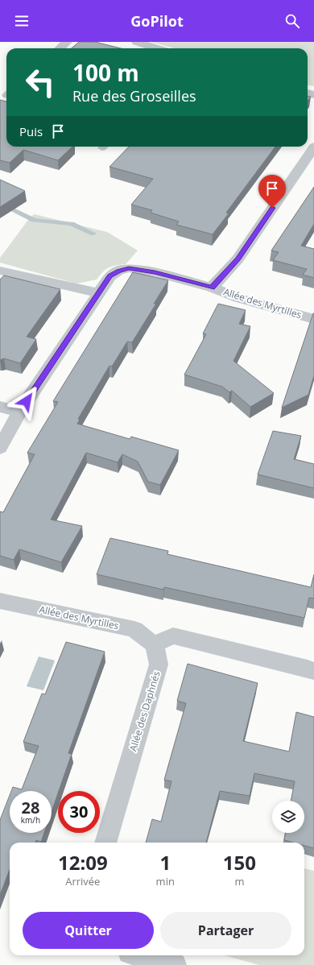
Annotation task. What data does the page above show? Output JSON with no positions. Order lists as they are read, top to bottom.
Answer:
{
  "streets": {
    "street": ["Allée des Myrtilles", "Allée des Daphnés"]
  },
  "crossings": [
    ["Allée des Myrtilles", "Allée des Daphnés"]
  ],
  "page": {
    "header": "GoPilot",
    "turn": ["100 m", "Rue des Groseilles"],
    "then": "Puis",
    "speed": "28 km/h",
    "limit": "30",
    "eta": [
      "12:09",
      "Arrivée",
      "1",
      "min",
      "150",
      "m"
    ],
    "buttons": ["Quitter", "Partager"]
  }
}
